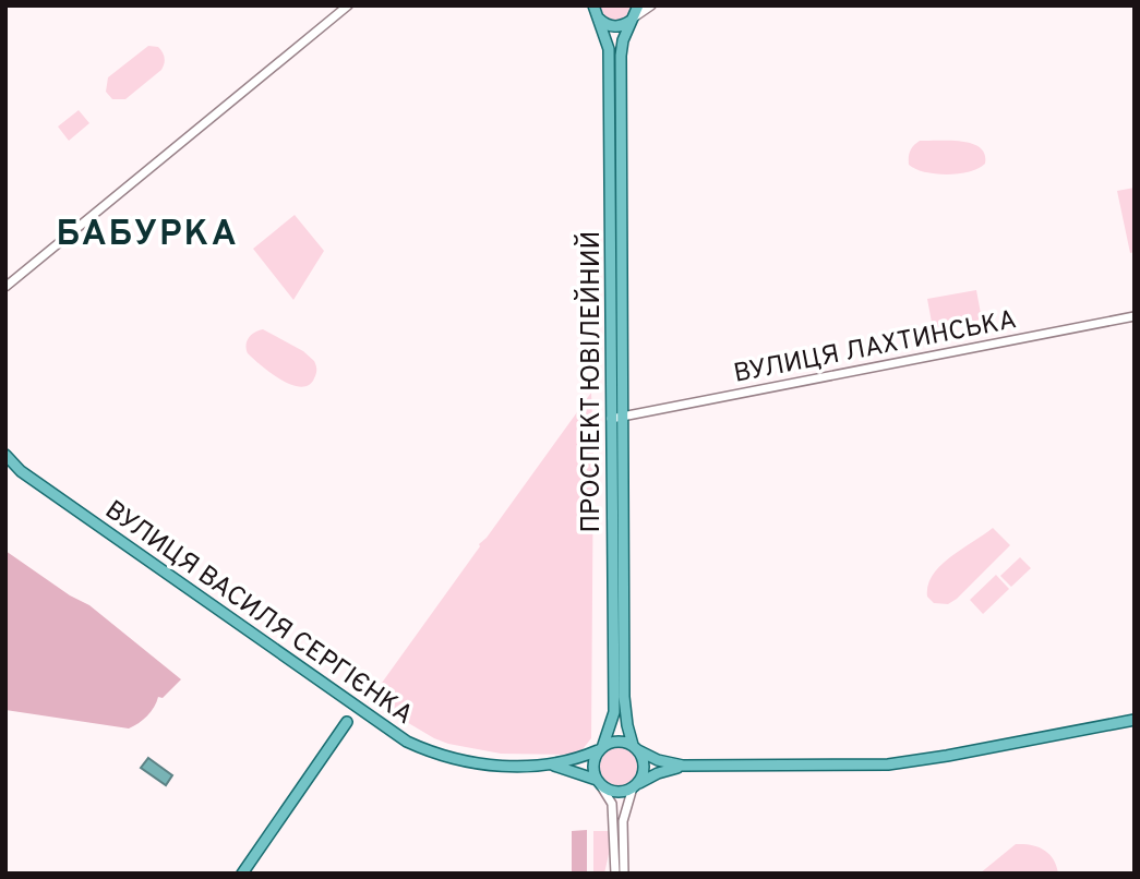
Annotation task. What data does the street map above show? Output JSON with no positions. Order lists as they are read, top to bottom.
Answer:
{
  "streets": {
    "main road": ["ПРОСПЕКТ ЮВІЛЕЙНИЙ", "ВУЛИЦЯ ВАСИЛЯ СЕРГІЄНКА"],
    "street": ["ВУЛИЦЯ ЛАХТИНСЬКА"]
  },
  "crossings": [
    ["ВУЛИЦЯ ЛАХТИНСЬКА", "ПРОСПЕКТ ЮВІЛЕЙНИЙ"],
    ["ПРОСПЕКТ ЮВІЛЕЙНИЙ", "ВУЛИЦЯ ВАСИЛЯ СЕРГІЄНКА"]
  ],
  "districts": ["БАБУРКА"]
}
